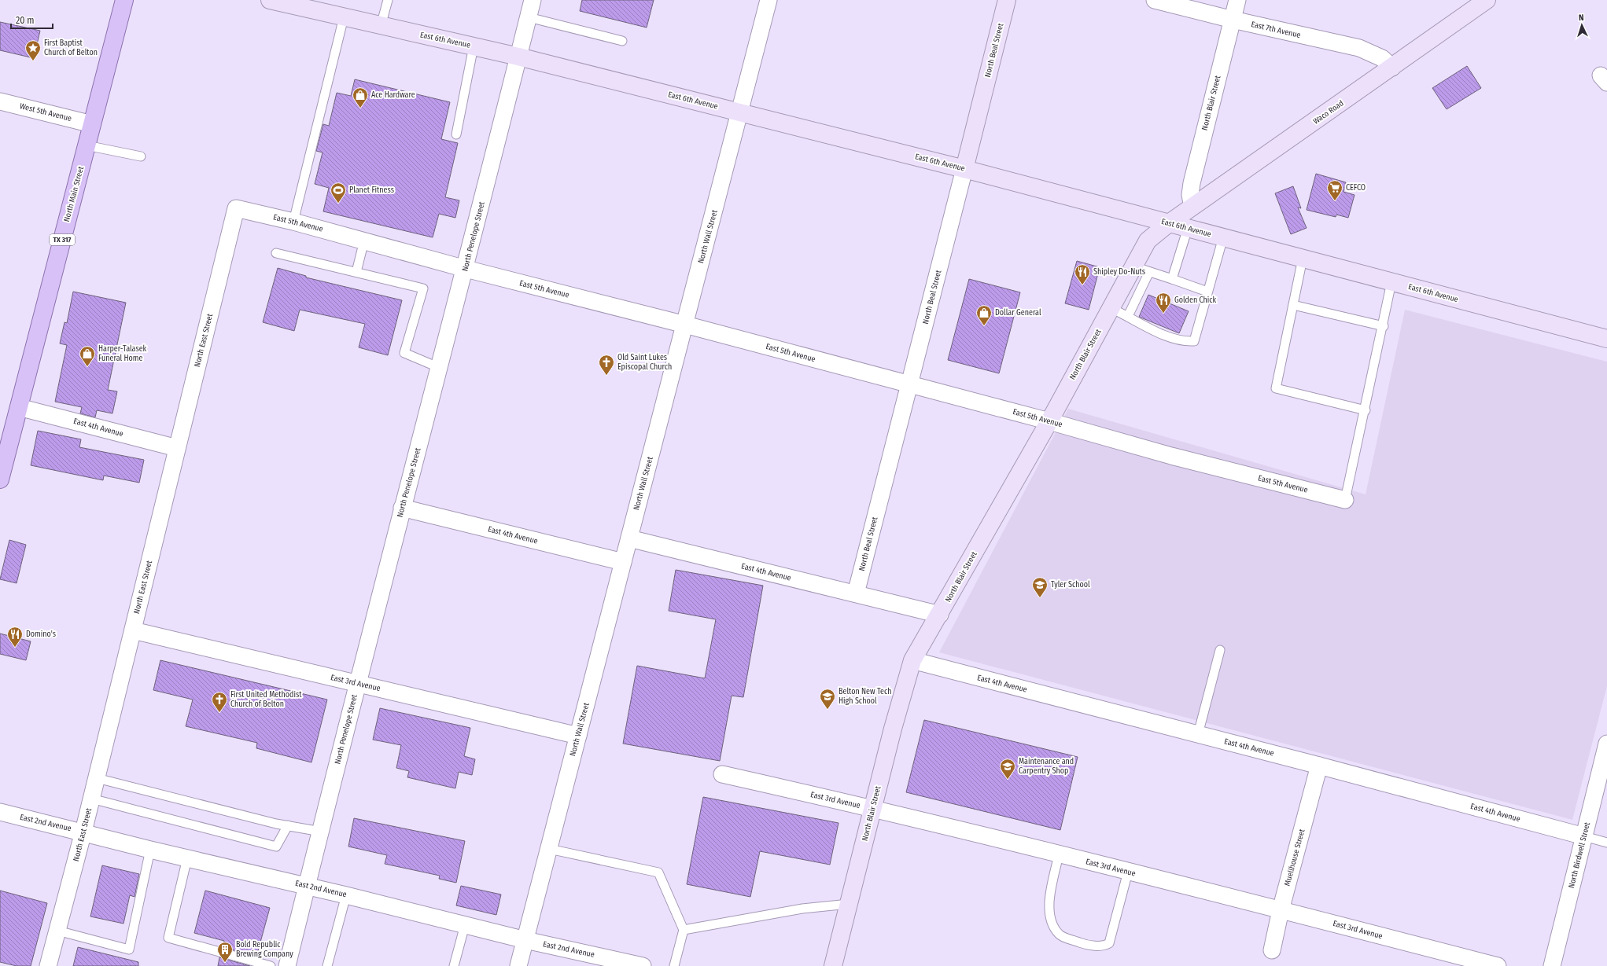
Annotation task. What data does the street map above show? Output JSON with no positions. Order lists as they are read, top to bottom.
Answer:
{
  "streets": {
    "main road": ["North Main Street", "TX 317"],
    "street": [
      "East 7th Avenue",
      "East 6th Avenue",
      "North Beal Street",
      "North Blair Street",
      "West 5th Avenue",
      "Waco Road",
      "East 5th Avenue",
      "North Penelope Street",
      "North Wall Street",
      "North East Street",
      "East 4th Avenue",
      "East 3rd Avenue",
      "East 2nd Avenue",
      "North Birdwell Street",
      "Muellhouse Street"
    ]
  },
  "crossings": [
    ["East 7th Avenue", "North Blair Street"],
    ["East 7th Avenue", "Waco Road"],
    ["East 6th Avenue", "North Beal Street"],
    ["East 6th Avenue", "North Blair Street"],
    ["East 6th Avenue", "Waco Road"],
    ["East 6th Avenue", "North Penelope Street"],
    ["East 6th Avenue", "North Wall Street"],
    ["North Beal Street", "East 5th Avenue"],
    ["North Beal Street", "East 4th Avenue"],
    ["North Blair Street", "Waco Road"],
    ["North Blair Street", "East 5th Avenue"],
    ["North Blair Street", "East 4th Avenue"],
    ["North Blair Street", "East 3rd Avenue"],
    ["West 5th Avenue", "North Main Street"],
    ["North Main Street", "East 4th Avenue"],
    ["East 5th Avenue", "North Penelope Street"],
    ["East 5th Avenue", "North Wall Street"],
    ["East 5th Avenue", "North East Street"],
    ["North Penelope Street", "East 4th Avenue"],
    ["North Penelope Street", "East 3rd Avenue"],
    ["North Penelope Street", "East 2nd Avenue"],
    ["North Wall Street", "East 4th Avenue"],
    ["North Wall Street", "East 3rd Avenue"],
    ["North Wall Street", "East 2nd Avenue"],
    ["North East Street", "East 4th Avenue"],
    ["North East Street", "East 3rd Avenue"],
    ["North East Street", "East 2nd Avenue"],
    ["East 4th Avenue", "North Birdwell Street"],
    ["East 4th Avenue", "Muellhouse Street"],
    ["East 3rd Avenue", "Muellhouse Street"]
  ],
  "places": {
    "place": ["First Baptist Church of Belton"],
    "shop": ["Ace Hardware", "Dollar General", "Harper-Talasek Funeral Home"],
    "supermarket": ["CEFCO"],
    "sports": ["Planet Fitness"],
    "restaurant": ["Shipley Do-Nuts", "Golden Chick", "Domino's"],
    "church": ["Old Saint Lukes Episcopal Church", "First United Methodist Church of Belton"],
    "school or university": ["Tyler School", "Belton New Tech High School", "Maintenance and Carpentry Shop"],
    "building": ["Bold Republic Brewing Company"]
  },
  "scale_bar": "20 m",
  "north": "top"
}
